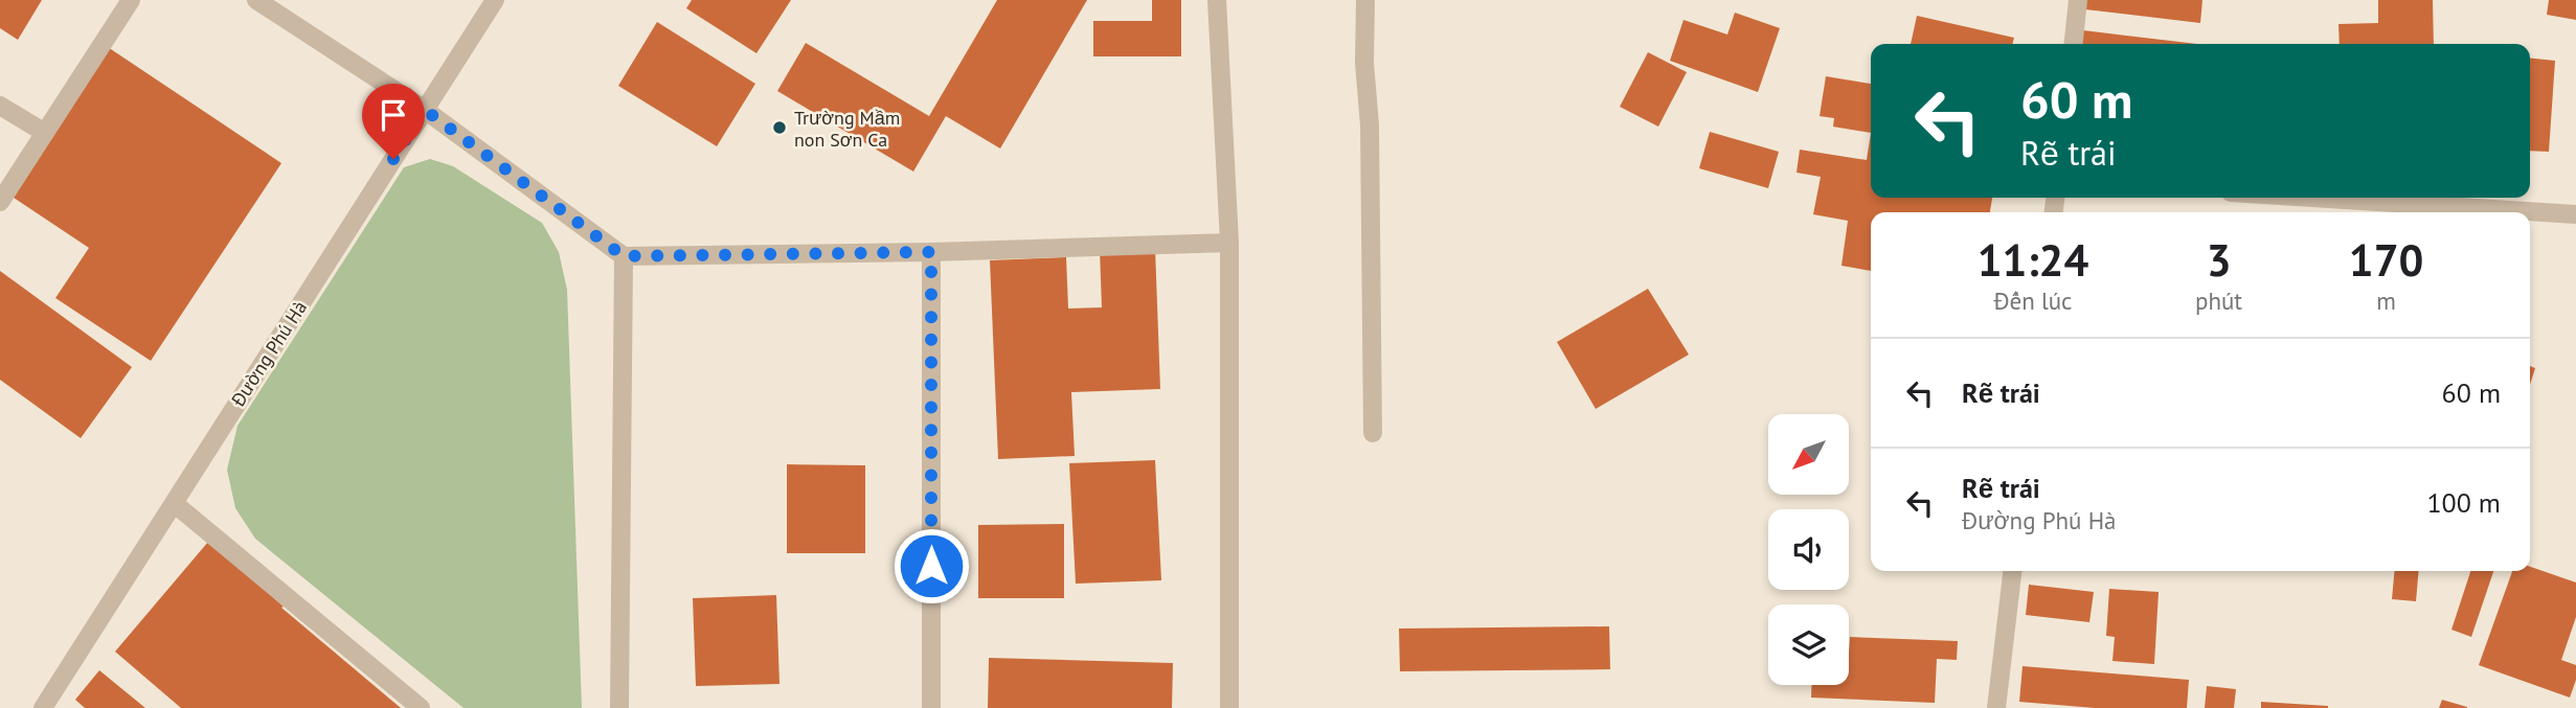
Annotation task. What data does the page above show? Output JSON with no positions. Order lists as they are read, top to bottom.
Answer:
{
  "streets": {
    "street": ["Đường Phú Hà"]
  },
  "places": ["Trường Mầm non Sơn Ca"],
  "north": "bottom left",
  "page": {
    "turn": ["60 m", "Rẽ trái"],
    "eta": [
      "11:24",
      "Đến lúc",
      "3",
      "phút",
      "170",
      "m"
    ],
    "list": [
      {
        "name": "Rẽ trái",
        "value": "60 m"
      },
      {
        "name": "Rẽ trái",
        "note": "Đường Phú Hà",
        "value": "100 m"
      }
    ]
  }
}
